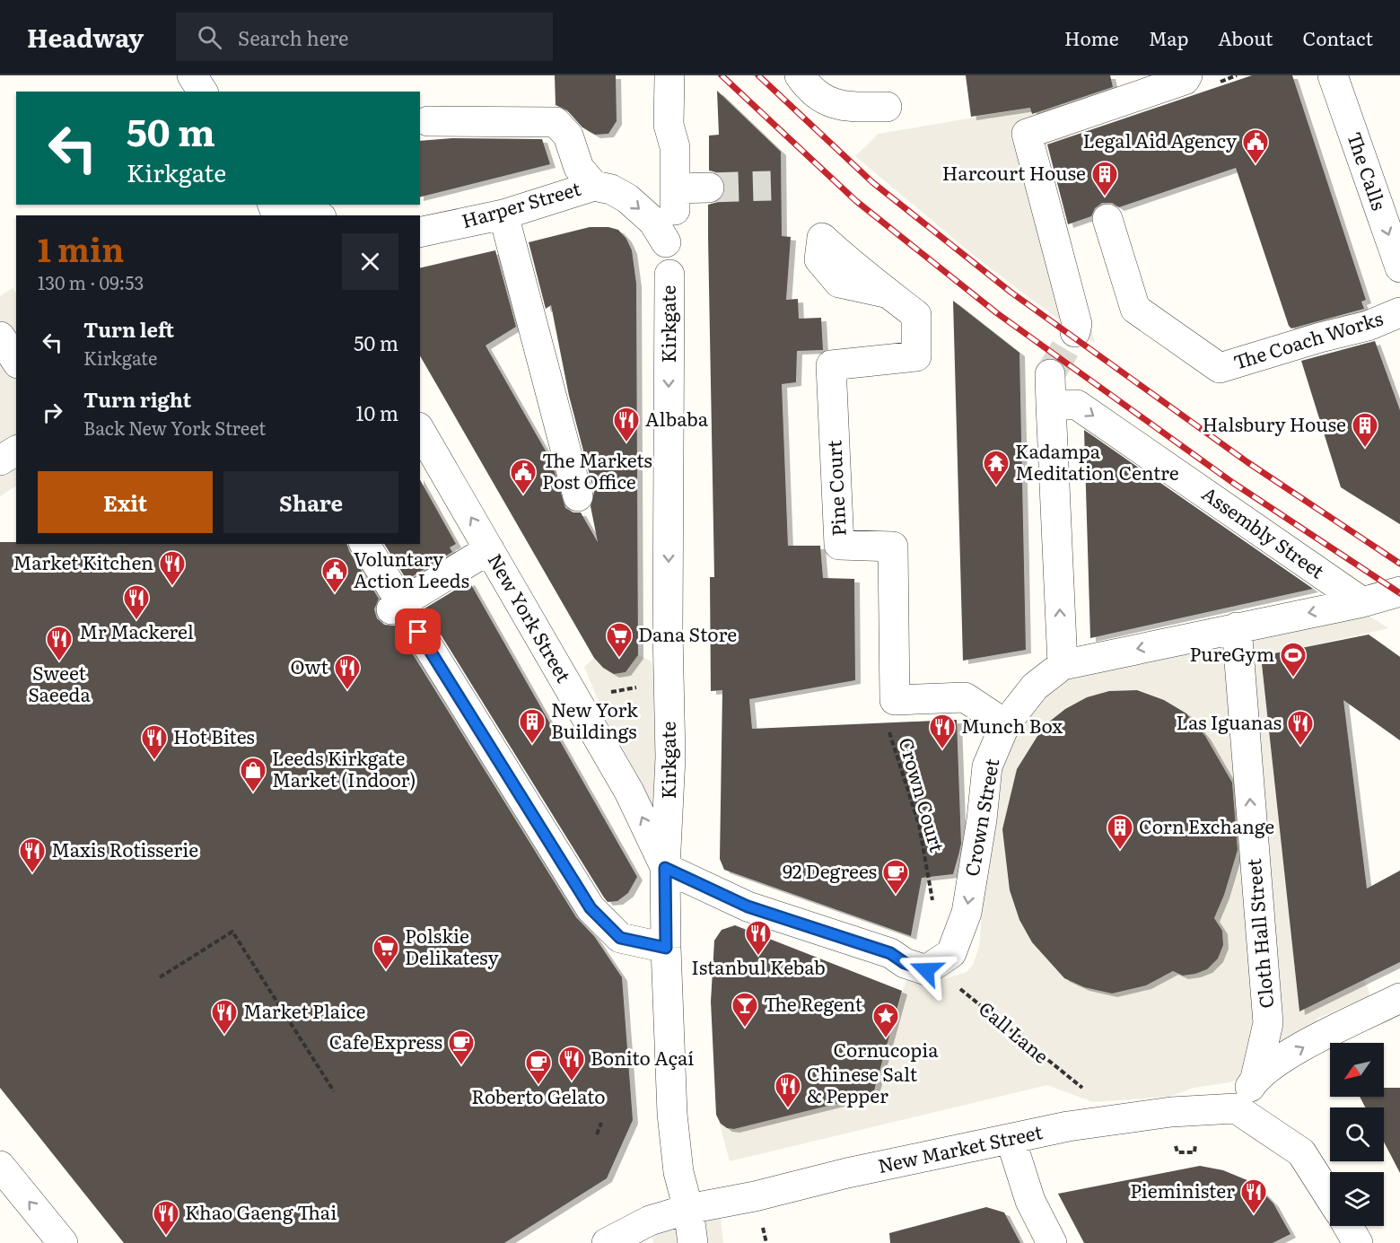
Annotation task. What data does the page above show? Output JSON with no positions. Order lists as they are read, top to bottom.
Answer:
{
  "streets": {
    "street": [
      "The Calls",
      "Harper Street",
      "Kirkgate",
      "The Coach Works",
      "Pine Court",
      "Assembly Street",
      "New York Street",
      "Crown Street",
      "Cloth Hall Street",
      "New Market Street"
    ],
    "path": ["Crown Court", "Call Lane"]
  },
  "crossings": [
    ["Kirkgate", "New York Street"],
    ["Kirkgate", "Crown Street"],
    ["Kirkgate", "New Market Street"],
    ["Pine Court", "Crown Street"],
    ["Assembly Street", "Crown Street"],
    ["New York Street", "Crown Street"],
    ["Crown Court", "Crown Street"],
    ["Crown Street", "Cloth Hall Street"]
  ],
  "one_way": [
    "The Calls",
    "Assembly Street",
    "Crown Street",
    "Cloth Hall Street"
  ],
  "places": {
    "public building": ["Legal Aid Agency", "The Markets Post Office", "Voluntary Action Leeds"],
    "building": [
      "Harcourt House",
      "Halsbury House",
      "New York Buildings",
      "Corn Exchange"
    ],
    "restaurant": [
      "Albaba",
      "Market Kitchen",
      "Mr Mackerel",
      "Sweet Saeeda",
      "Owt",
      "Las Iguanas",
      "Munch Box",
      "Hot Bites",
      "Maxis Rotisserie",
      "Istanbul Kebab",
      "Market Plaice",
      "Bonito Açaí",
      "Chinese Salt & Pepper",
      "Pieminister",
      "Khao Gaeng Thai"
    ],
    "temple": ["Kadampa Meditation Centre"],
    "supermarket": ["Dana Store", "Polskie Delikatesy"],
    "sports": ["PureGym"],
    "shop": ["Leeds Kirkgate Market (Indoor)"],
    "cafe": ["92 Degrees", "Cafe Express", "Roberto Gelato"],
    "bar": ["The Regent"],
    "place": ["Cornucopia"]
  },
  "north": "bottom left",
  "page": {
    "header": "Headway",
    "search": "Search here",
    "nav": [
      "Home",
      "Map",
      "About",
      "Contact"
    ],
    "turn": ["50 m", "Kirkgate"],
    "heading": ["1 min", "130 m · 09:53"],
    "list": [
      {
        "name": "Turn left",
        "note": "Kirkgate",
        "value": "50 m"
      },
      {
        "name": "Turn right",
        "note": "Back New York Street",
        "value": "10 m"
      }
    ],
    "buttons": ["Exit", "Share"]
  }
}
